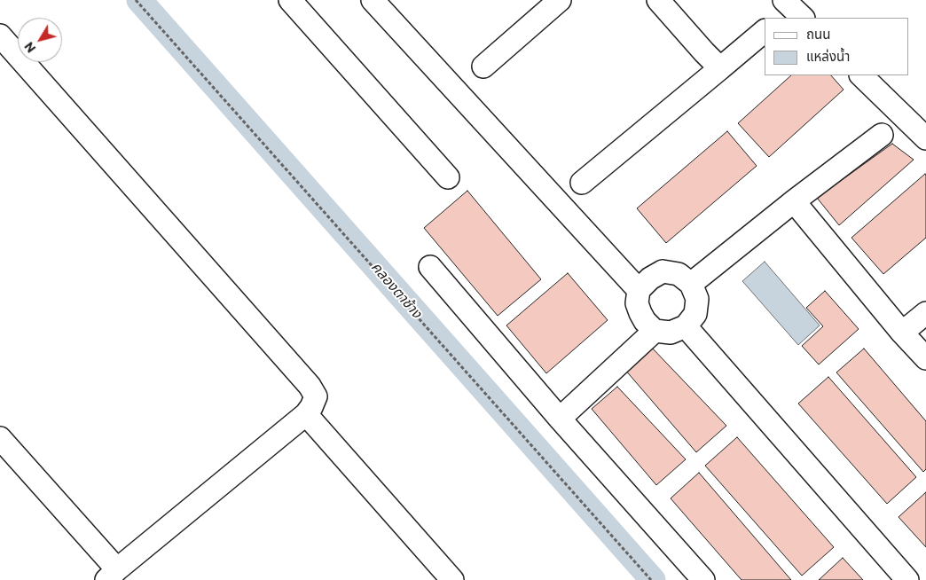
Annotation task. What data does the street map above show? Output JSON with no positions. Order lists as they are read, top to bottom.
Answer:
{
  "water": ["คลองตาช้าง"],
  "legend": ["ถนน", "แหล่งน้ำ"],
  "north": "bottom left"
}
